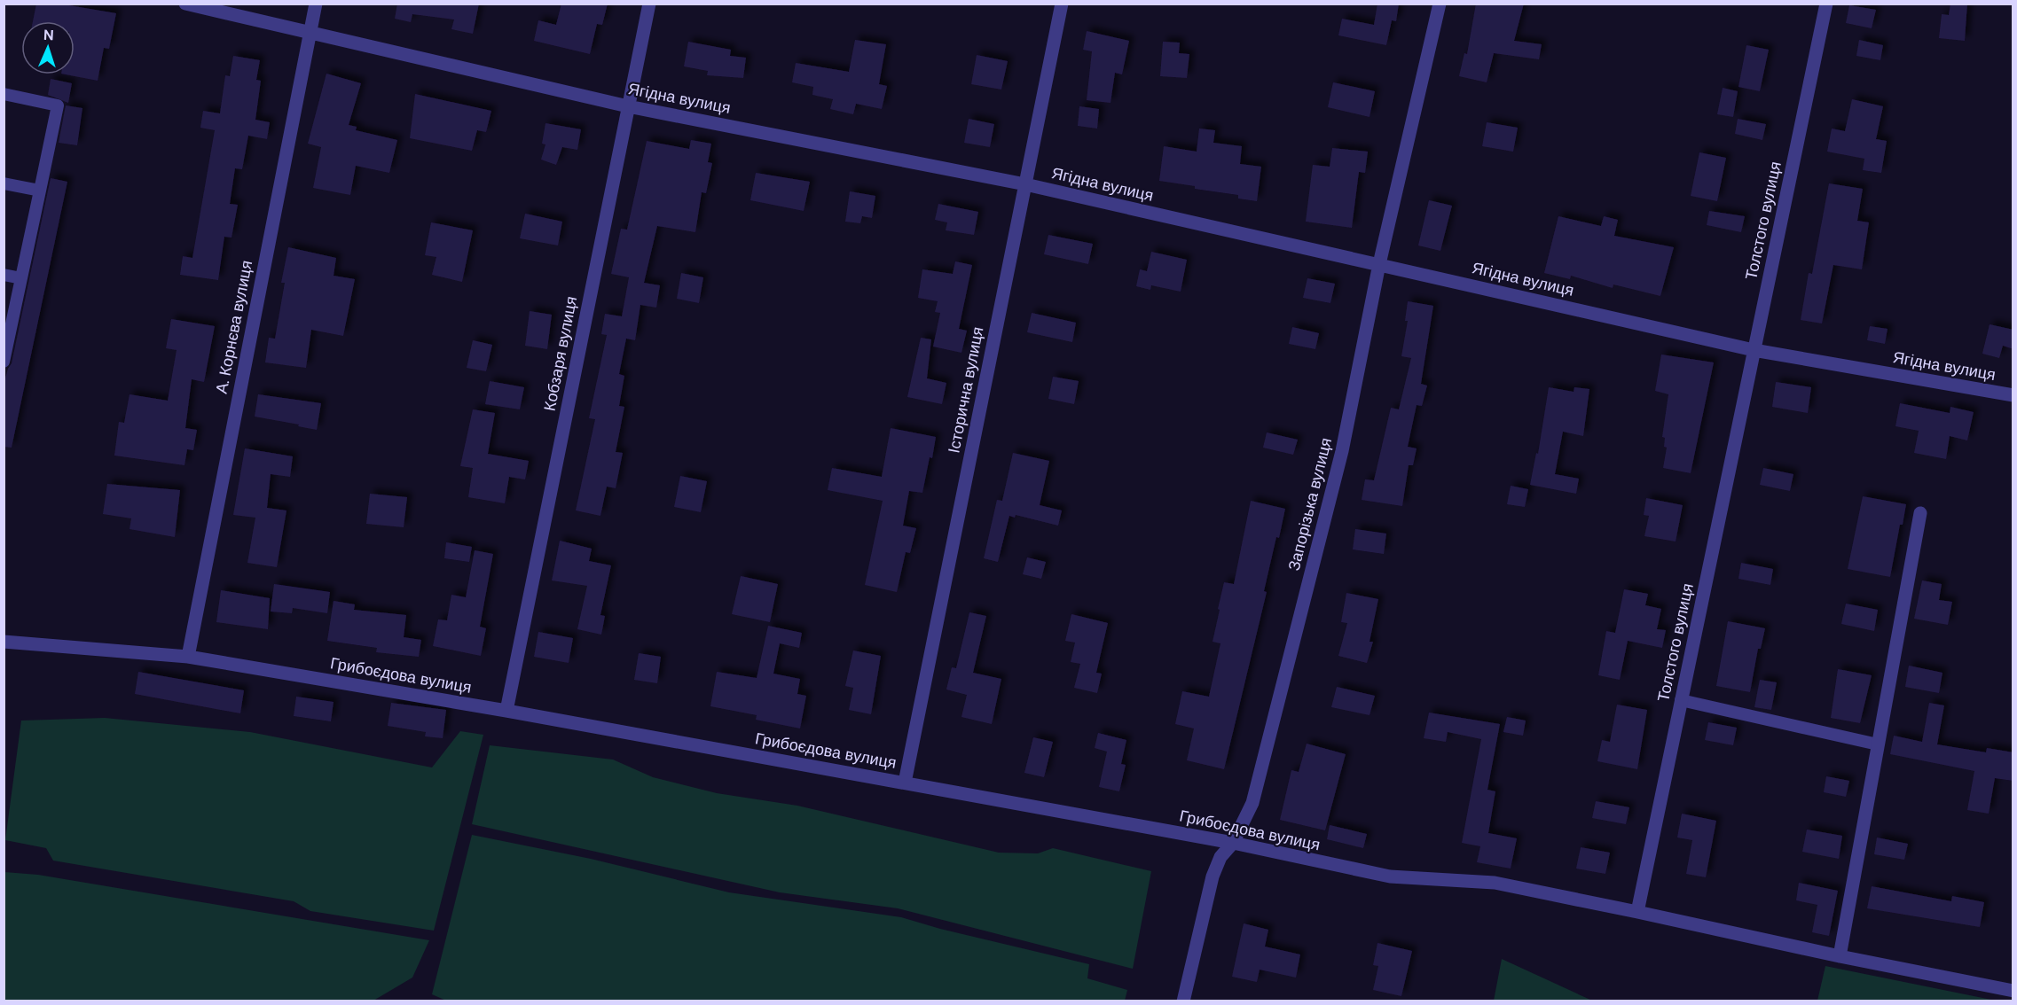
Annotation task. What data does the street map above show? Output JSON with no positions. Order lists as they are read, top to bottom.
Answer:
{
  "streets": {
    "street": [
      "Ягідна вулиця",
      "Толстого вулиця",
      "А. Корнєва вулиця",
      "Кобзаря вулиця",
      "Історична вулиця",
      "Запорізька вулиця",
      "Грибоєдова вулиця"
    ]
  },
  "crossings": [
    ["Ягідна вулиця", "Толстого вулиця"],
    ["Ягідна вулиця", "А. Корнєва вулиця"],
    ["Ягідна вулиця", "Кобзаря вулиця"],
    ["Ягідна вулиця", "Історична вулиця"],
    ["Ягідна вулиця", "Запорізька вулиця"],
    ["Толстого вулиця", "Грибоєдова вулиця"],
    ["А. Корнєва вулиця", "Грибоєдова вулиця"],
    ["Кобзаря вулиця", "Грибоєдова вулиця"],
    ["Історична вулиця", "Грибоєдова вулиця"],
    ["Запорізька вулиця", "Грибоєдова вулиця"]
  ],
  "north": "top"
}
